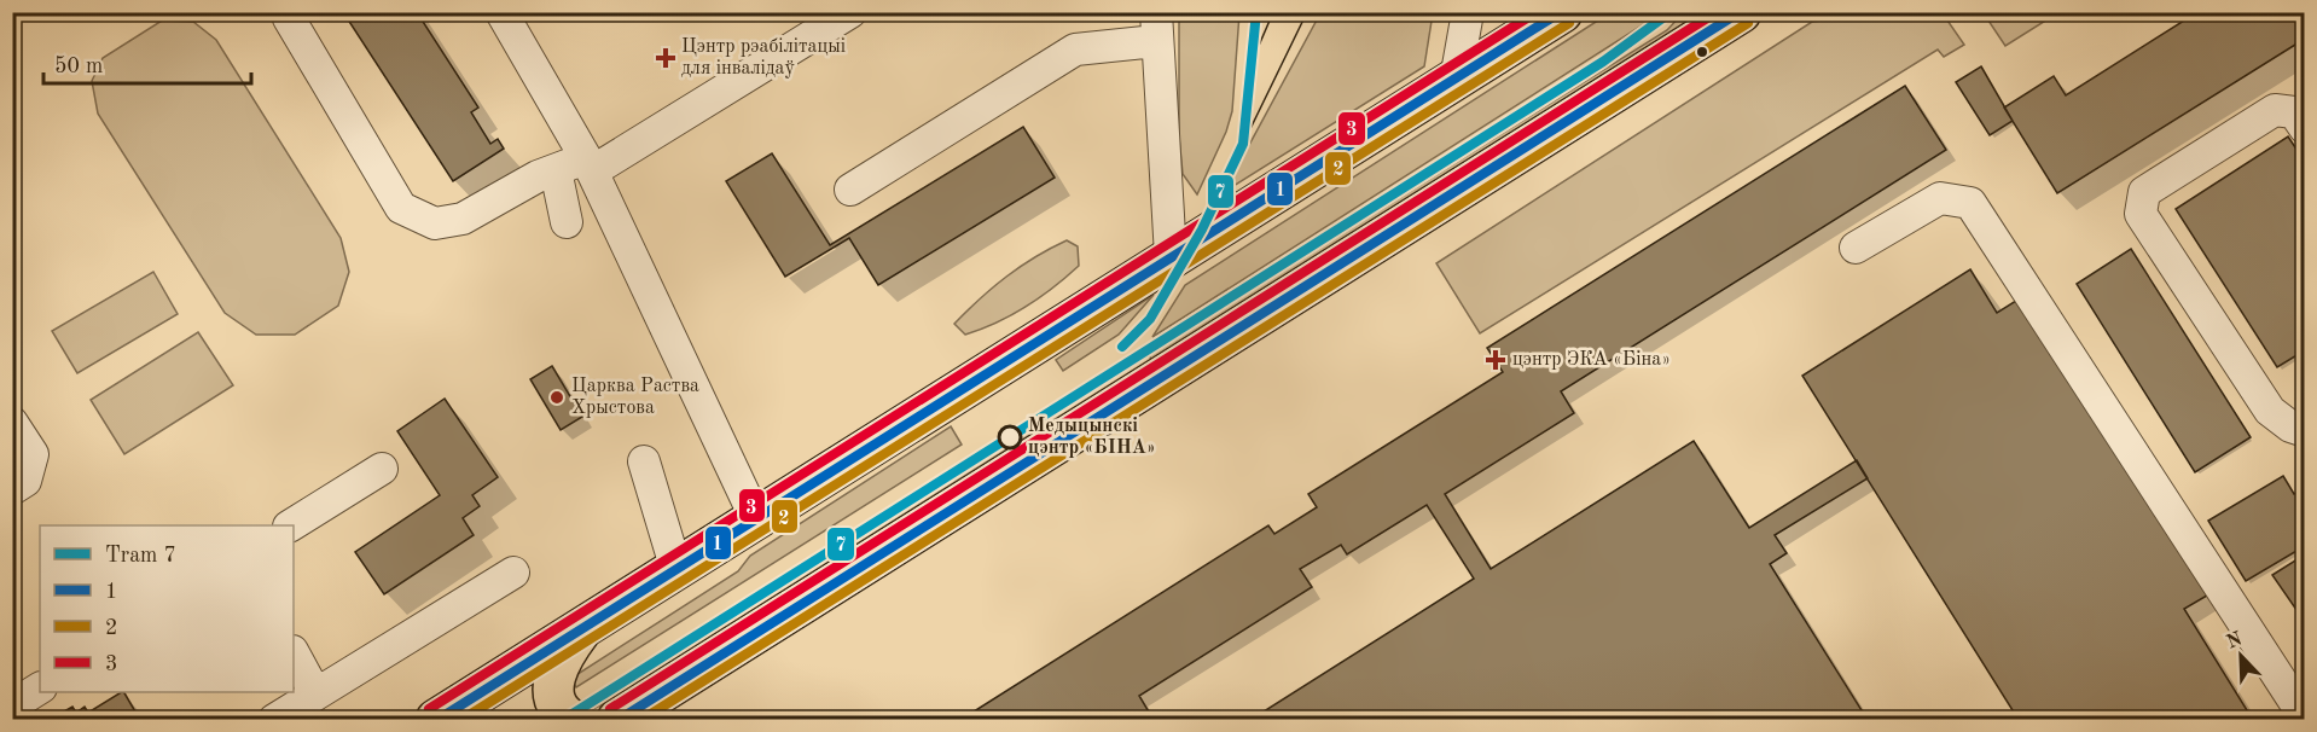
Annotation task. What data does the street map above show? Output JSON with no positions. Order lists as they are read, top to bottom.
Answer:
{
  "places": {
    "health": ["Цэнтр рэабілітацыі для інвалідаў", "цэнтр ЭКА «Біна»"],
    "other": ["Царква Раства Хрыстова", "Медыцынскі цэнтр «БІНА»"]
  },
  "lines": [
    "tram line 7",
    "transit line 1",
    "transit line 3",
    "transit line 2"
  ],
  "legend": [
    "Tram 7",
    "1",
    "2",
    "3"
  ],
  "scale_bar": "50 m",
  "north": "top left"
}
